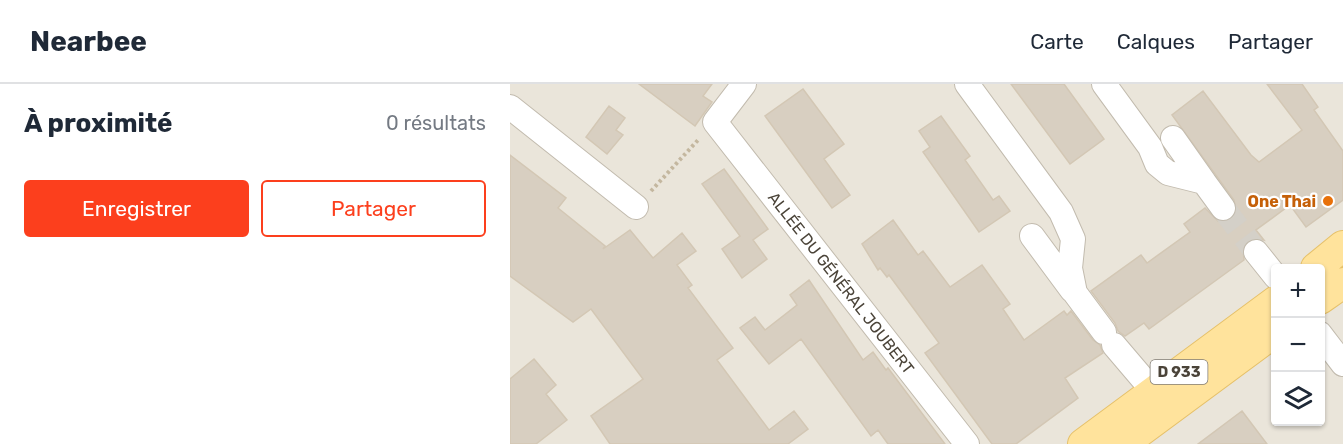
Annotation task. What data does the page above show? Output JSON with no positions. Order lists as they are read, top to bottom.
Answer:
{
  "streets": {
    "main road": ["D 933"],
    "street": ["ALLÉE DU GÉNÉRAL JOUBERT"]
  },
  "places": ["One Thai"],
  "page": {
    "header": "Nearbee",
    "nav": ["Carte", "Calques", "Partager"],
    "heading": ["À proximité", "0 résultats"],
    "buttons": ["Enregistrer", "Partager"],
    "map_buttons": ["+", "−"]
  }
}
